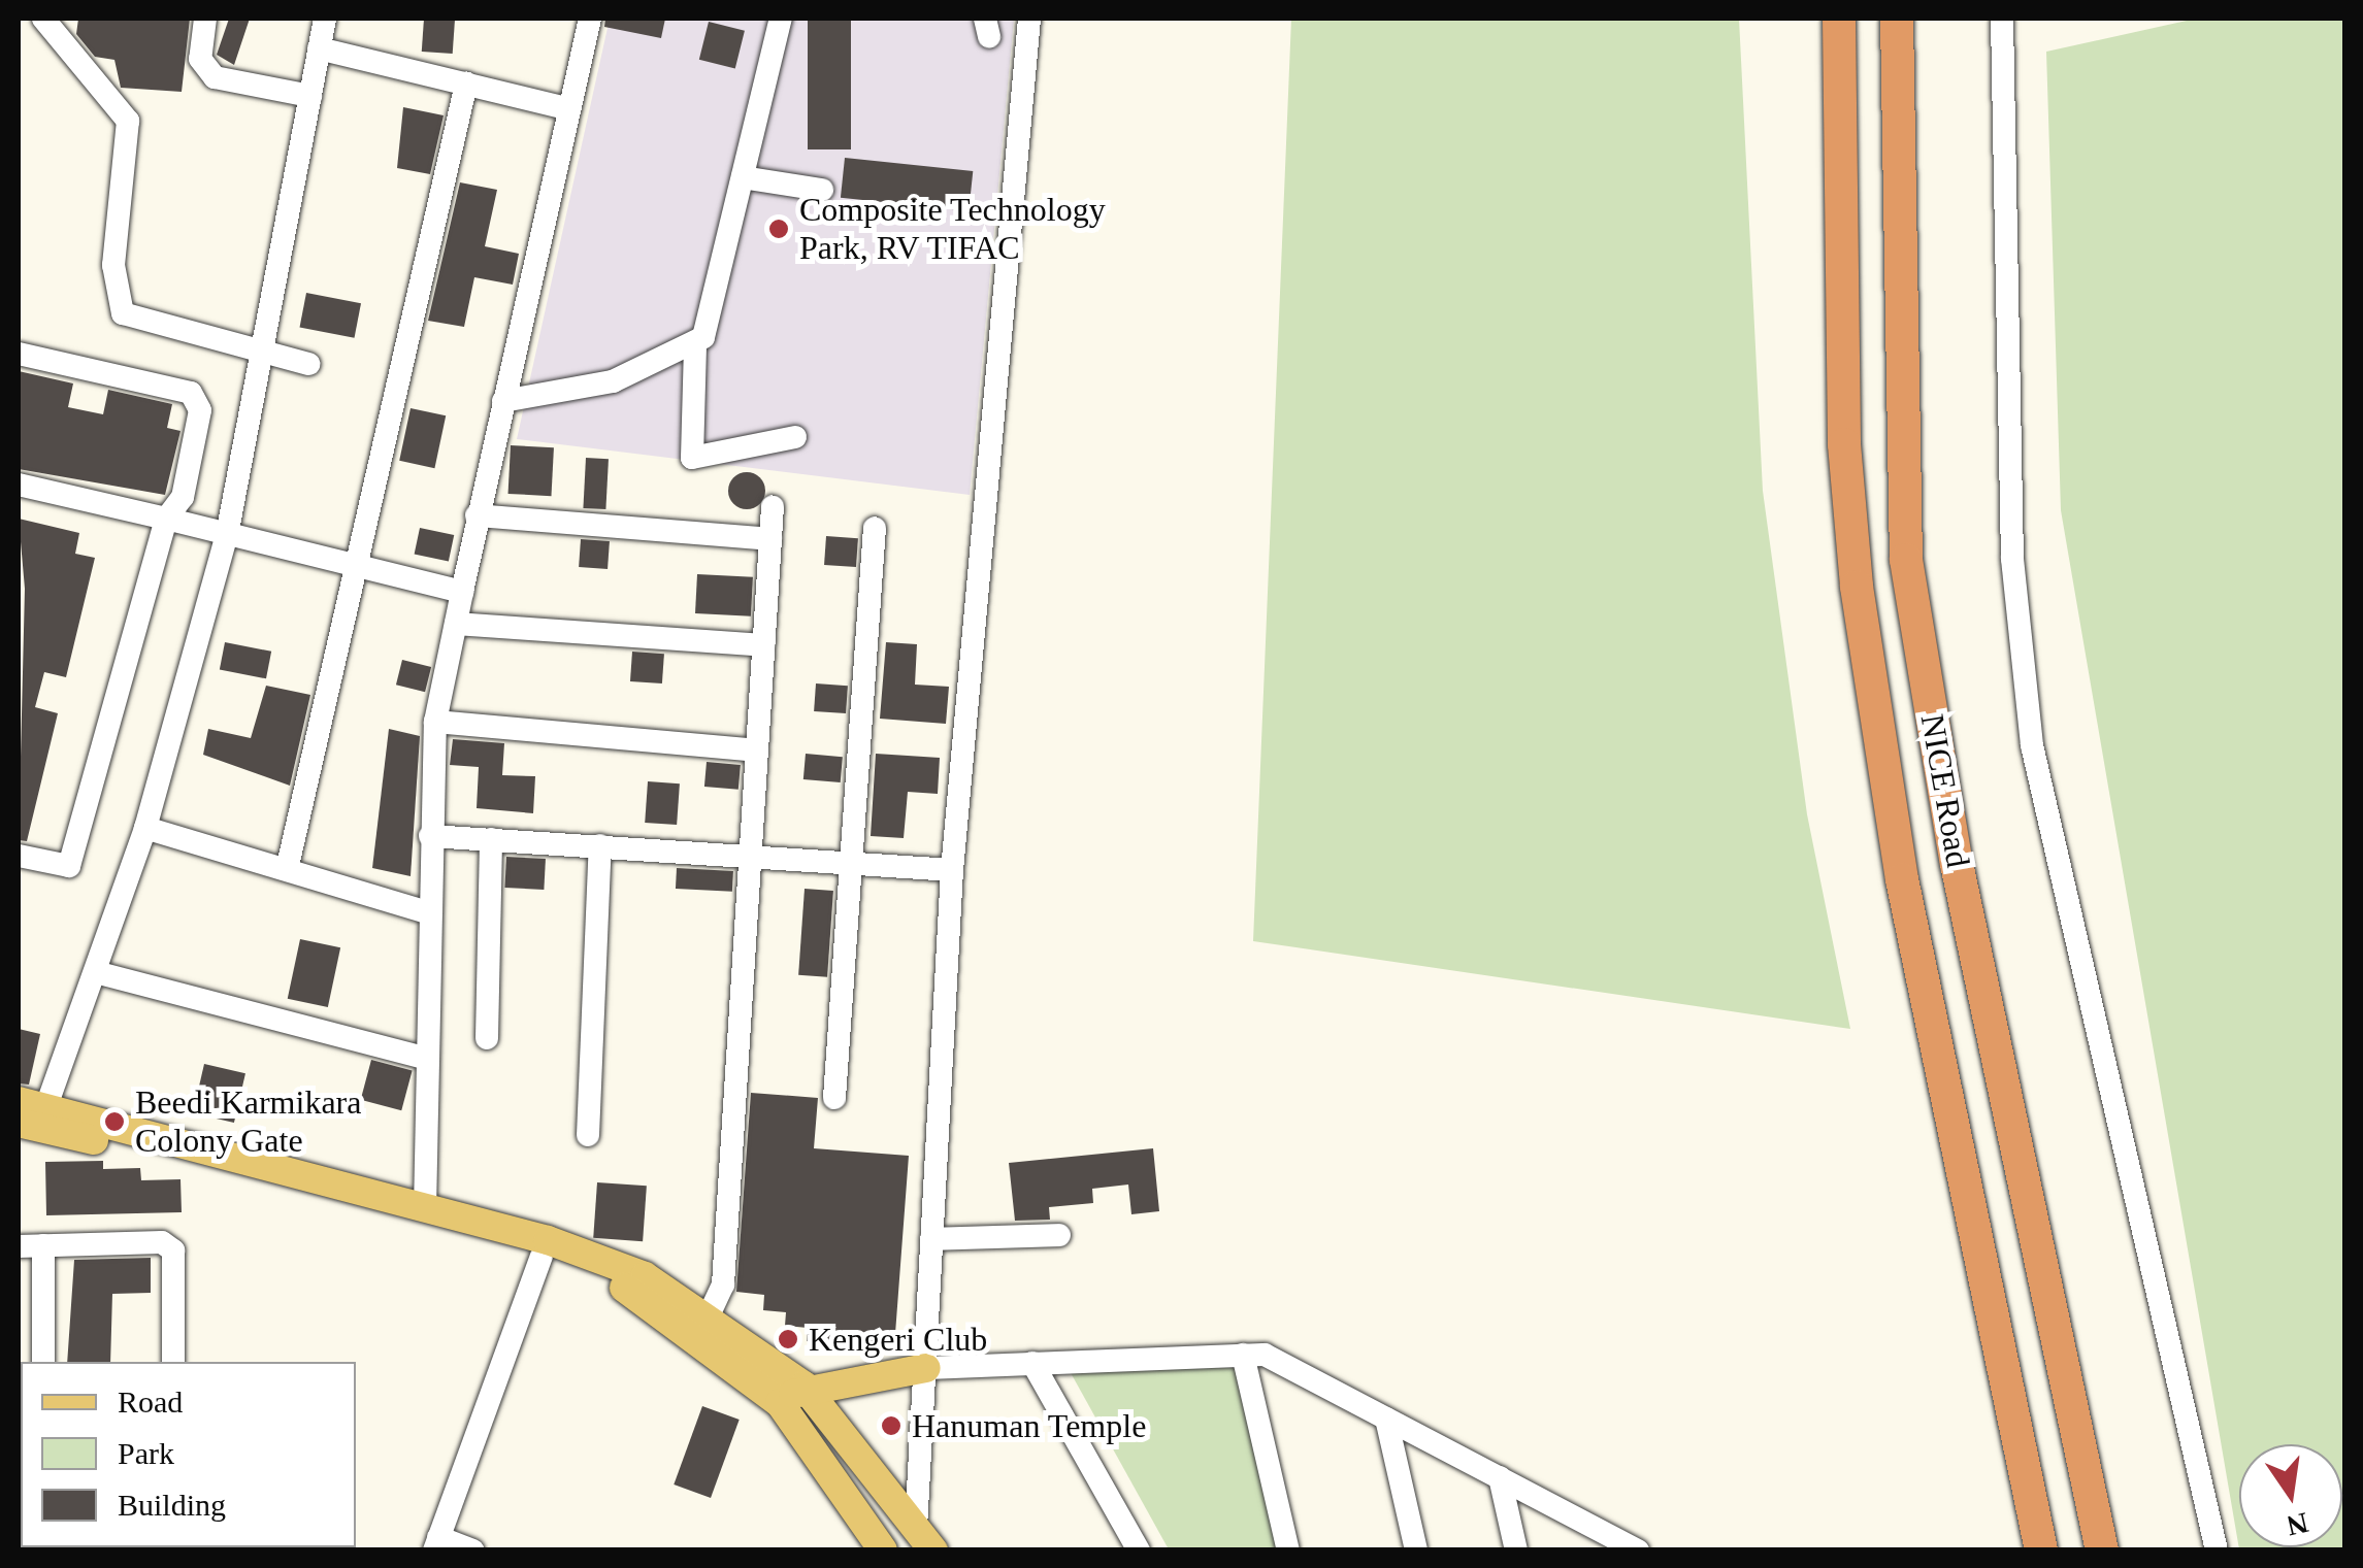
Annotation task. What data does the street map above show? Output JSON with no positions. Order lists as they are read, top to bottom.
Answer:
{
  "streets": {
    "highway": ["NICE Road"]
  },
  "places": [
    "Composite Technology Park, RV TIFAC",
    "Beedi Karmikara Colony Gate",
    "Kengeri Club",
    "Hanuman Temple"
  ],
  "legend": ["Road", "Park", "Building"],
  "north": "bottom"
}
